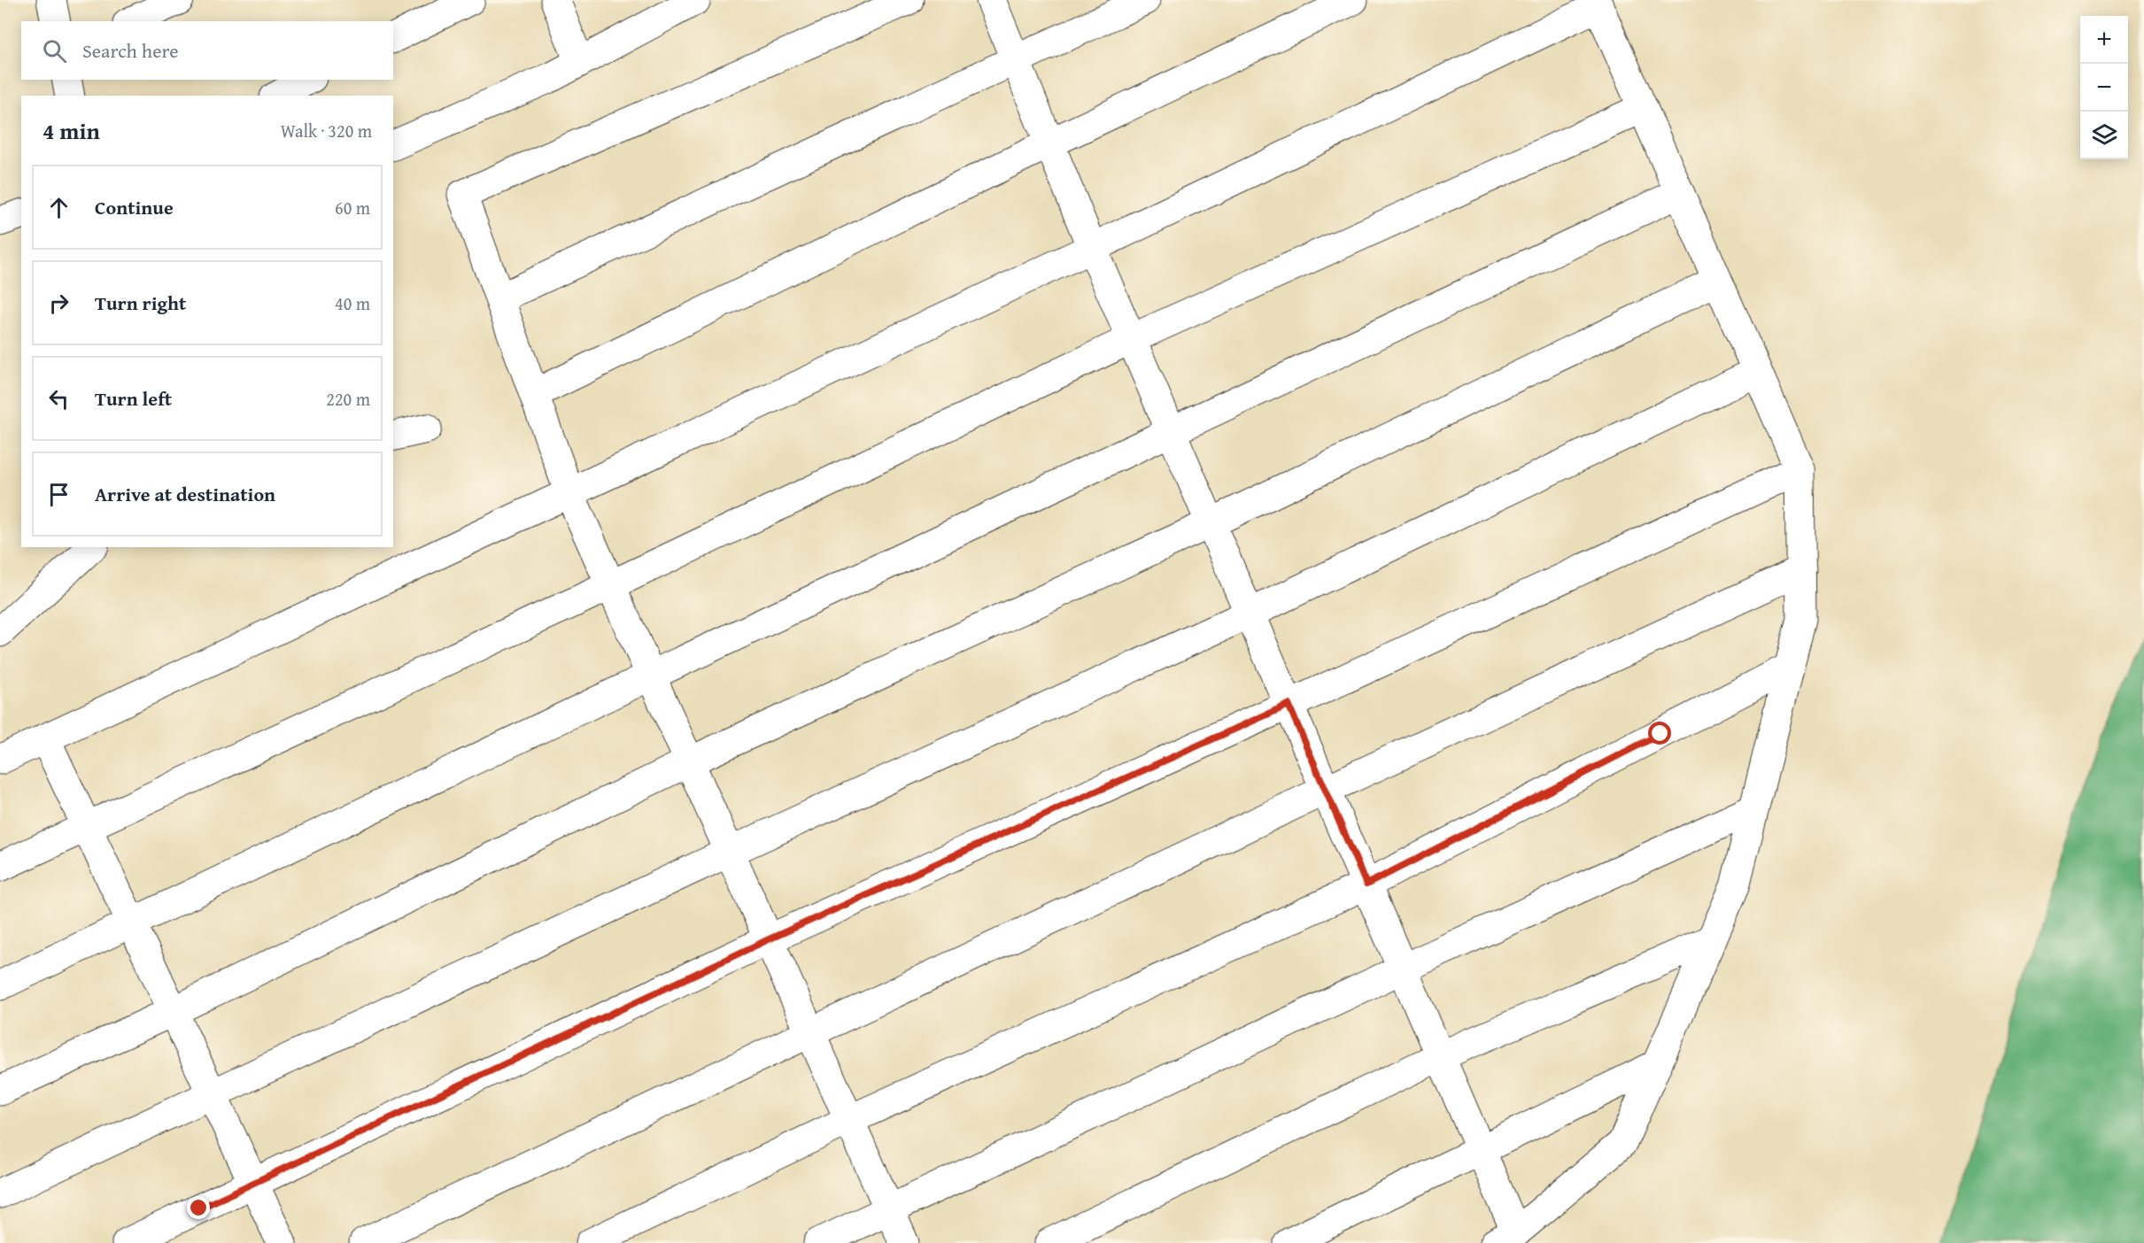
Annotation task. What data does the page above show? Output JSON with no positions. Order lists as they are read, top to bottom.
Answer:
{
  "page": {
    "map_buttons": ["+", "−"],
    "search": "Search here",
    "heading": ["4 min", "Walk · 320 m"],
    "list": [
      ["Continue", "60 m"],
      ["Turn right", "40 m"],
      ["Turn left", "220 m"],
      "Arrive at destination"
    ]
  }
}
